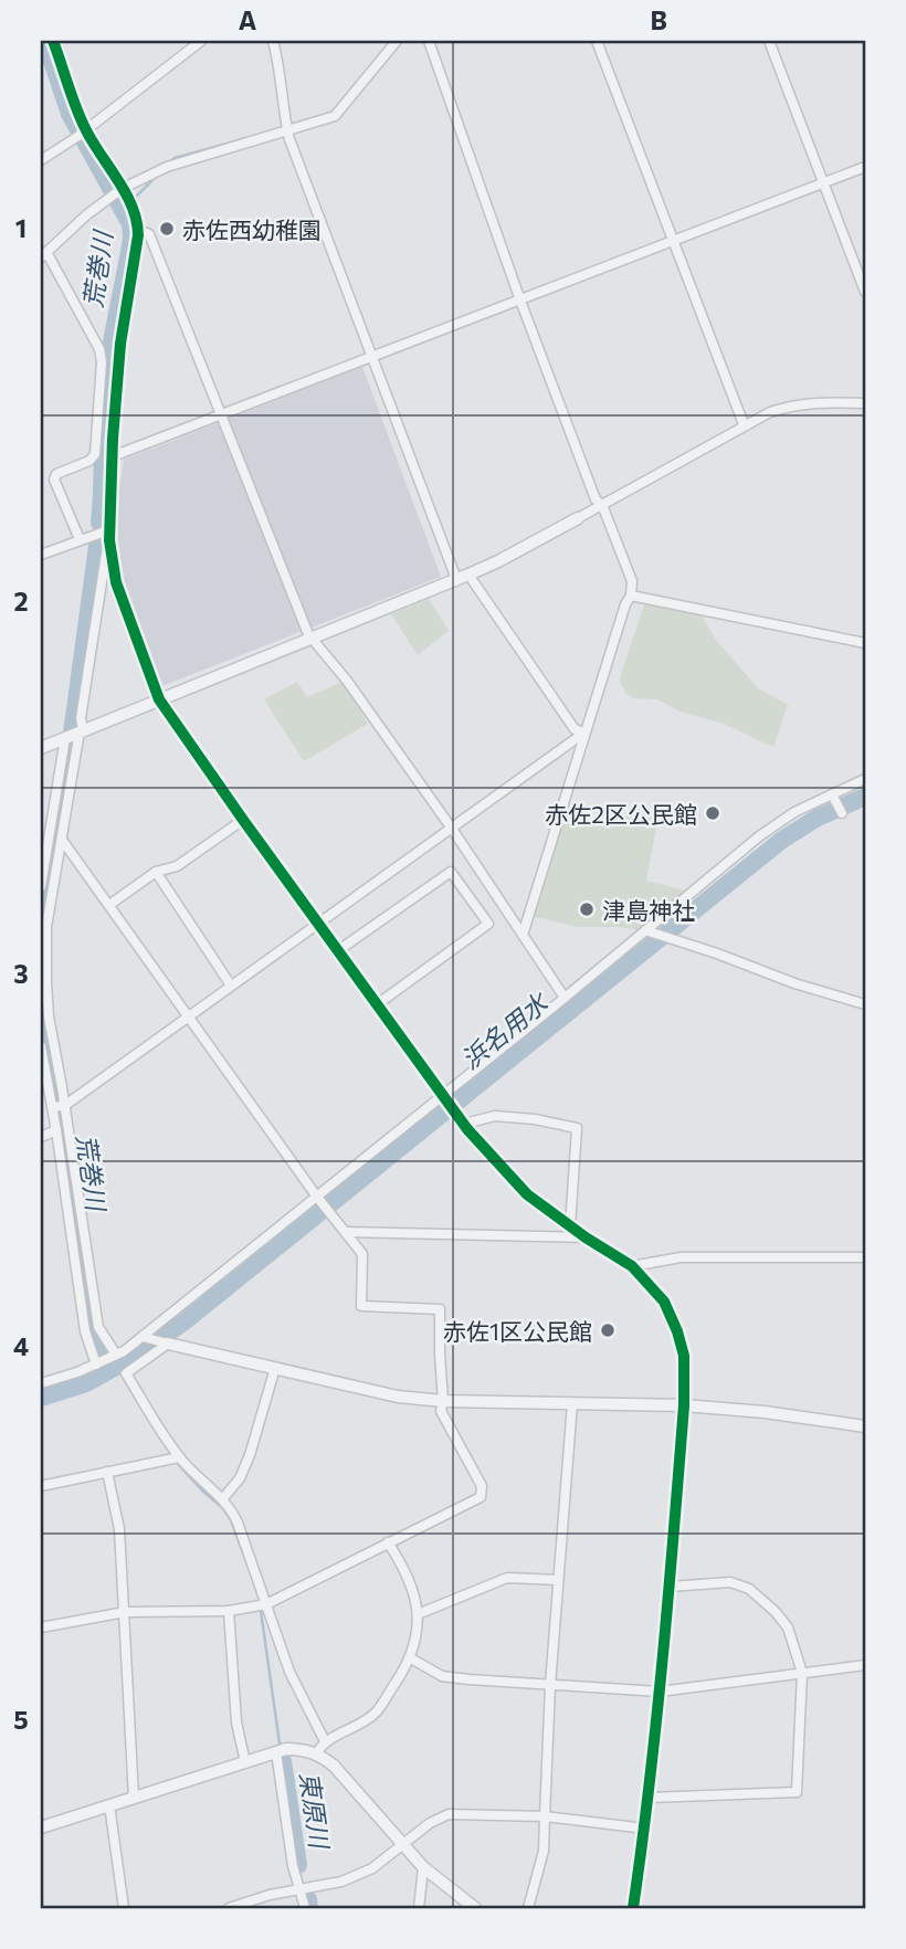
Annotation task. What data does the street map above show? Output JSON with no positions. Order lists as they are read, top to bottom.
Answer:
{
  "water": ["荒巻川", "浜名用水", "東原川"],
  "places": [
    "赤佐西幼稚園",
    "赤佐2区公民館",
    "津島神社",
    "赤佐1区公民館"
  ],
  "grid": {
    "columns": ["A", "B"],
    "rows": [
      "1",
      "2",
      "3",
      "4",
      "5"
    ]
  }
}
